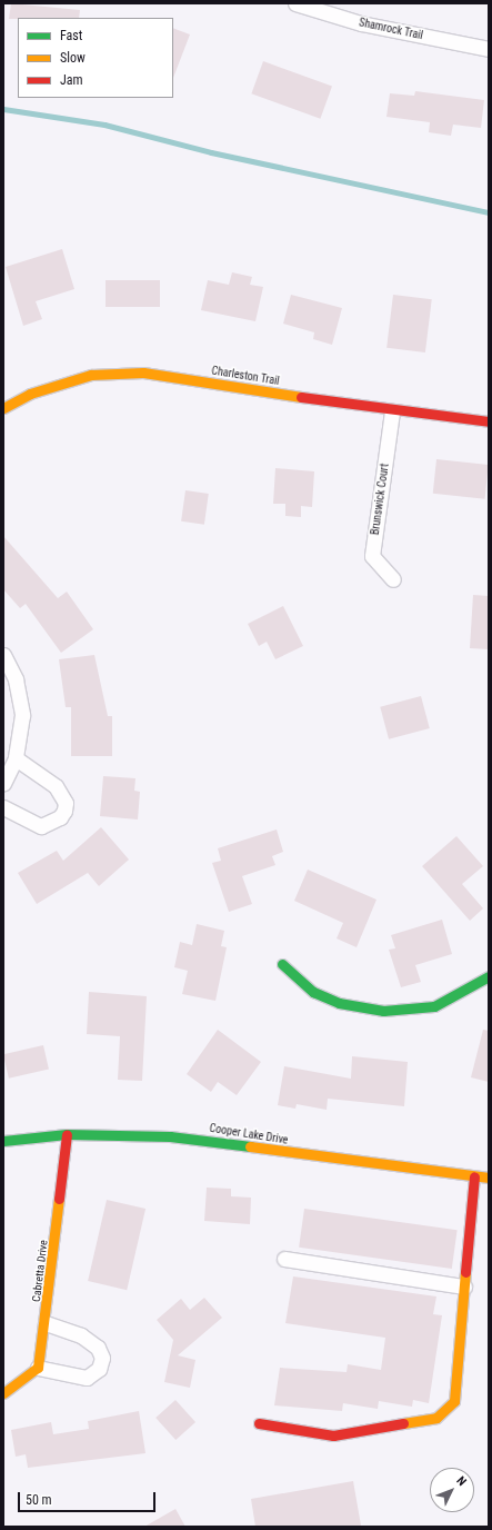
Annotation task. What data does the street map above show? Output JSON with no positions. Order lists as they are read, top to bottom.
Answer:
{
  "streets": {
    "street": [
      "Shamrock Trail",
      "Charleston Trail",
      "Brunswick Court",
      "Cooper Lake Drive",
      "Cabretta Drive"
    ]
  },
  "crossings": [
    ["Charleston Trail", "Brunswick Court"],
    ["Cooper Lake Drive", "Cabretta Drive"]
  ],
  "legend": ["Fast", "Slow", "Jam"],
  "scale_bar": "50 m",
  "north": "top right"
}
